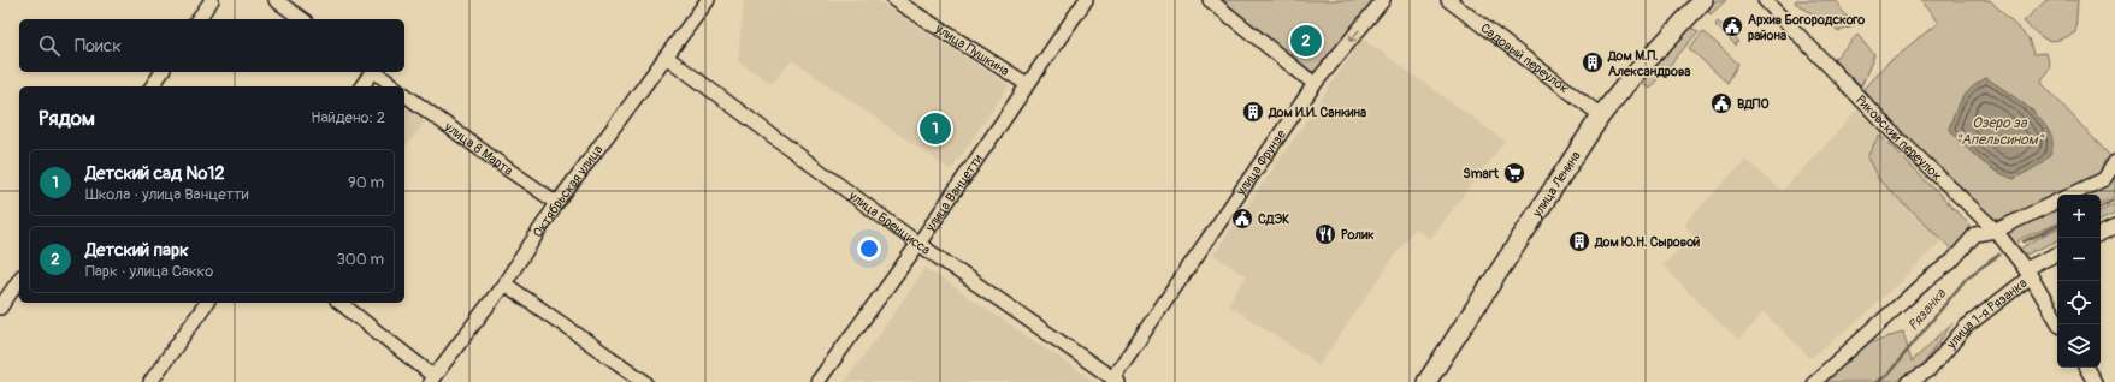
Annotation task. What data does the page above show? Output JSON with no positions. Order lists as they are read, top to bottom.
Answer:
{
  "streets": {
    "main road": ["улица Ленина"],
    "street": [
      "улица Пушкина",
      "Садовый переулок",
      "Риковский переулок",
      "улица 8 Марта",
      "улица Фрунзе",
      "Октябрьская улица",
      "улица Ванцетти",
      "улица Бренцисса",
      "улица 1-я Рязанка"
    ]
  },
  "crossings": [
    ["улица Пушкина", "улица Ванцетти"],
    ["Садовый переулок", "улица Ленина"],
    ["Риковский переулок", "улица 1-я Рязанка"],
    ["улица 8 Марта", "Октябрьская улица"],
    ["улица Фрунзе", "улица Бренцисса"],
    ["Октябрьская улица", "улица Бренцисса"],
    ["улица Ванцетти", "улица Бренцисса"]
  ],
  "water": ["Озеро за \"Апельсином\"", "Рязанка"],
  "places": {
    "public building": ["Архив Богородского района", "ВДПО", "СДЭК"],
    "building": ["Дом М.П. Александрова", "Дом И.И. Санкина", "Дом Ю.Н. Сыровой"],
    "supermarket": ["Smart"],
    "restaurant": ["Ролик"]
  },
  "page": {
    "search": "Поиск",
    "pins": ["2", "1"],
    "heading": ["Рядом", "Найдено: 2"],
    "list": [
      {
        "mark": "1",
        "name": "Детский сад №12",
        "note": "Школа · улица Ванцетти",
        "value": "90 m"
      },
      {
        "mark": "2",
        "name": "Детский парк",
        "note": "Парк · улица Сакко",
        "value": "300 m"
      }
    ],
    "map_buttons": ["+", "−"]
  }
}
